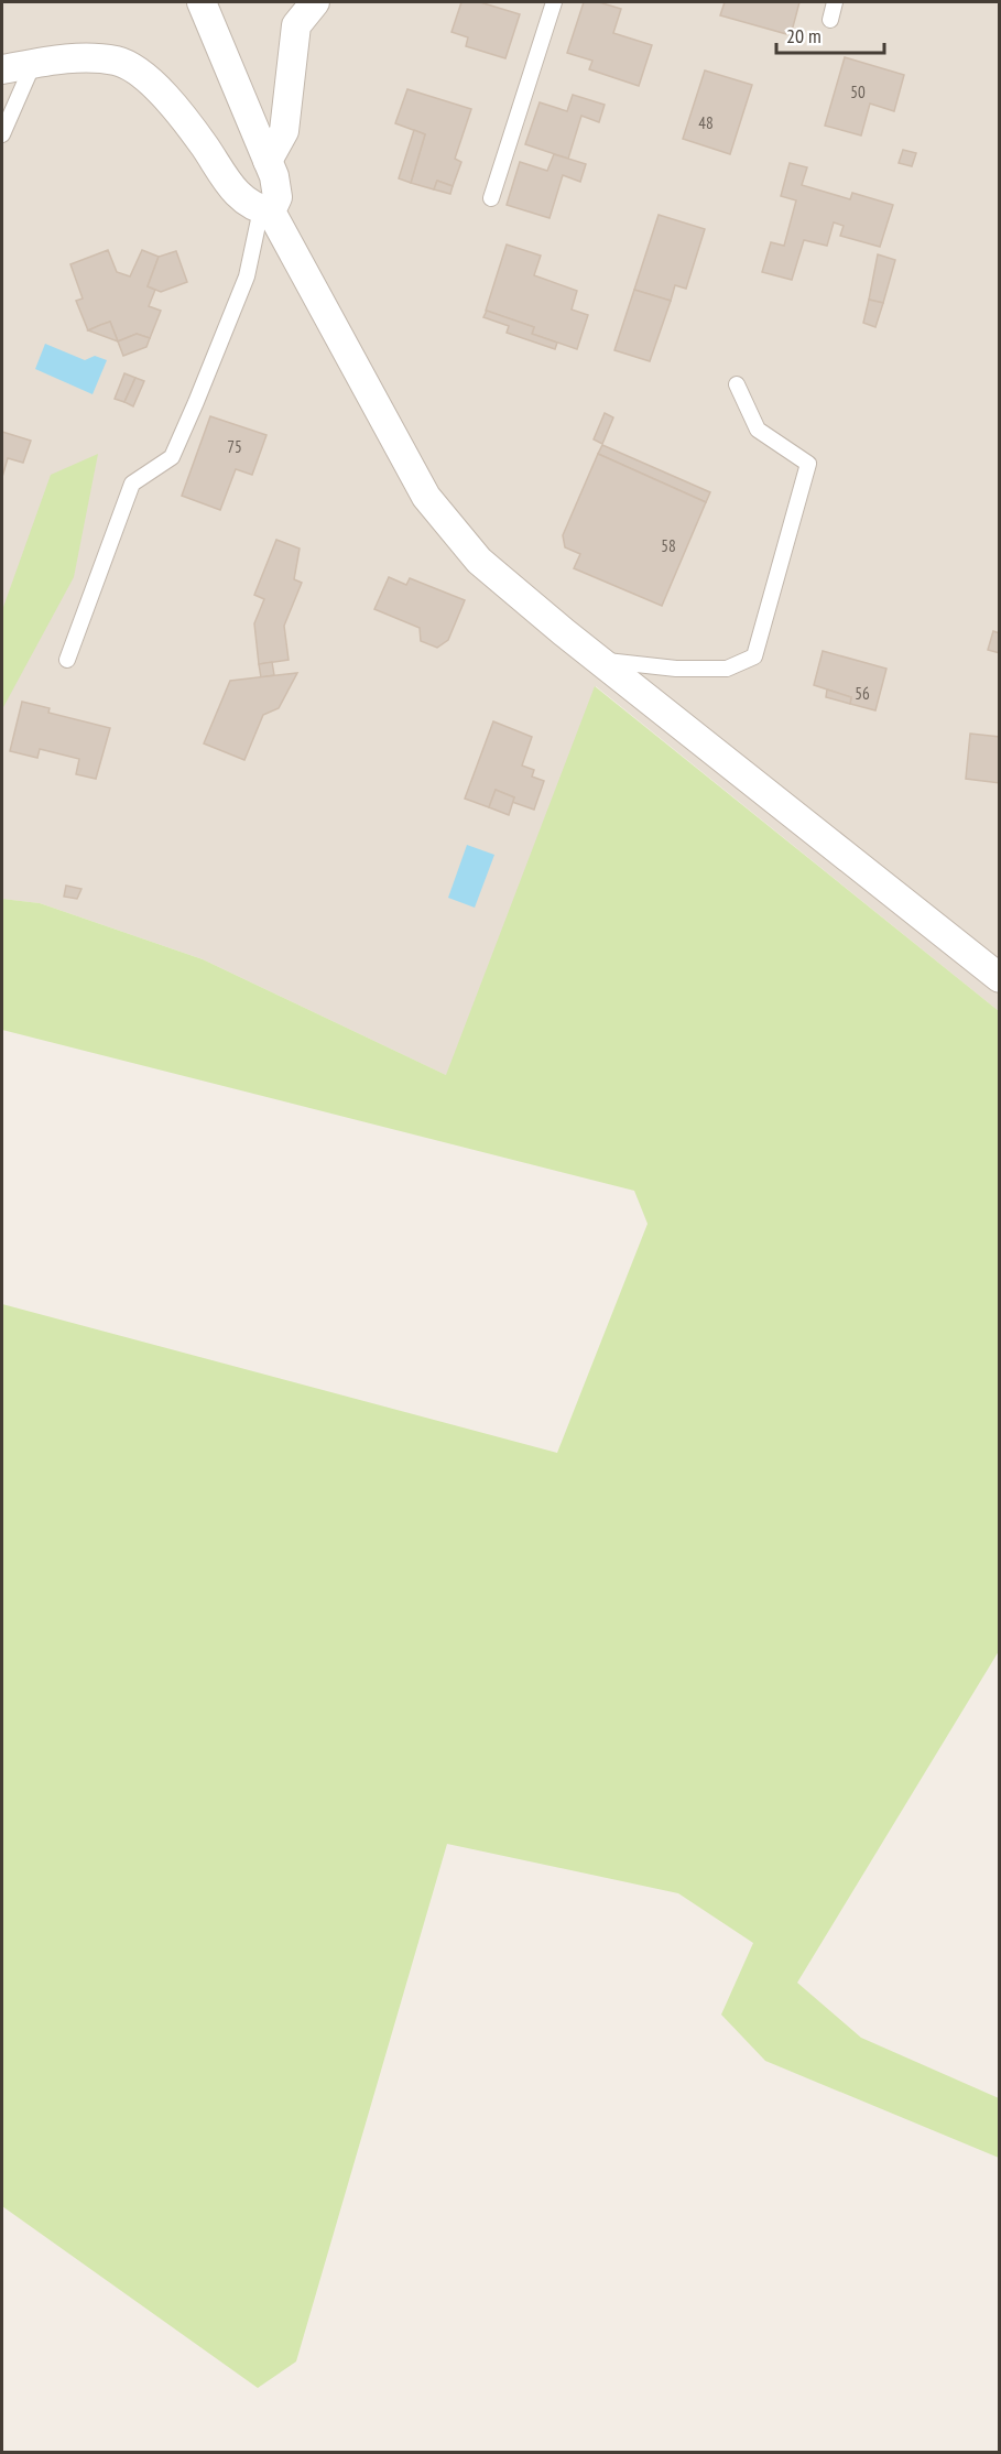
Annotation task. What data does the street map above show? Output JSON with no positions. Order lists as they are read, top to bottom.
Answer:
{
  "house_numbers": [
    "50",
    "48",
    "75",
    "58",
    "56"
  ],
  "scale_bar": "20 m"
}
